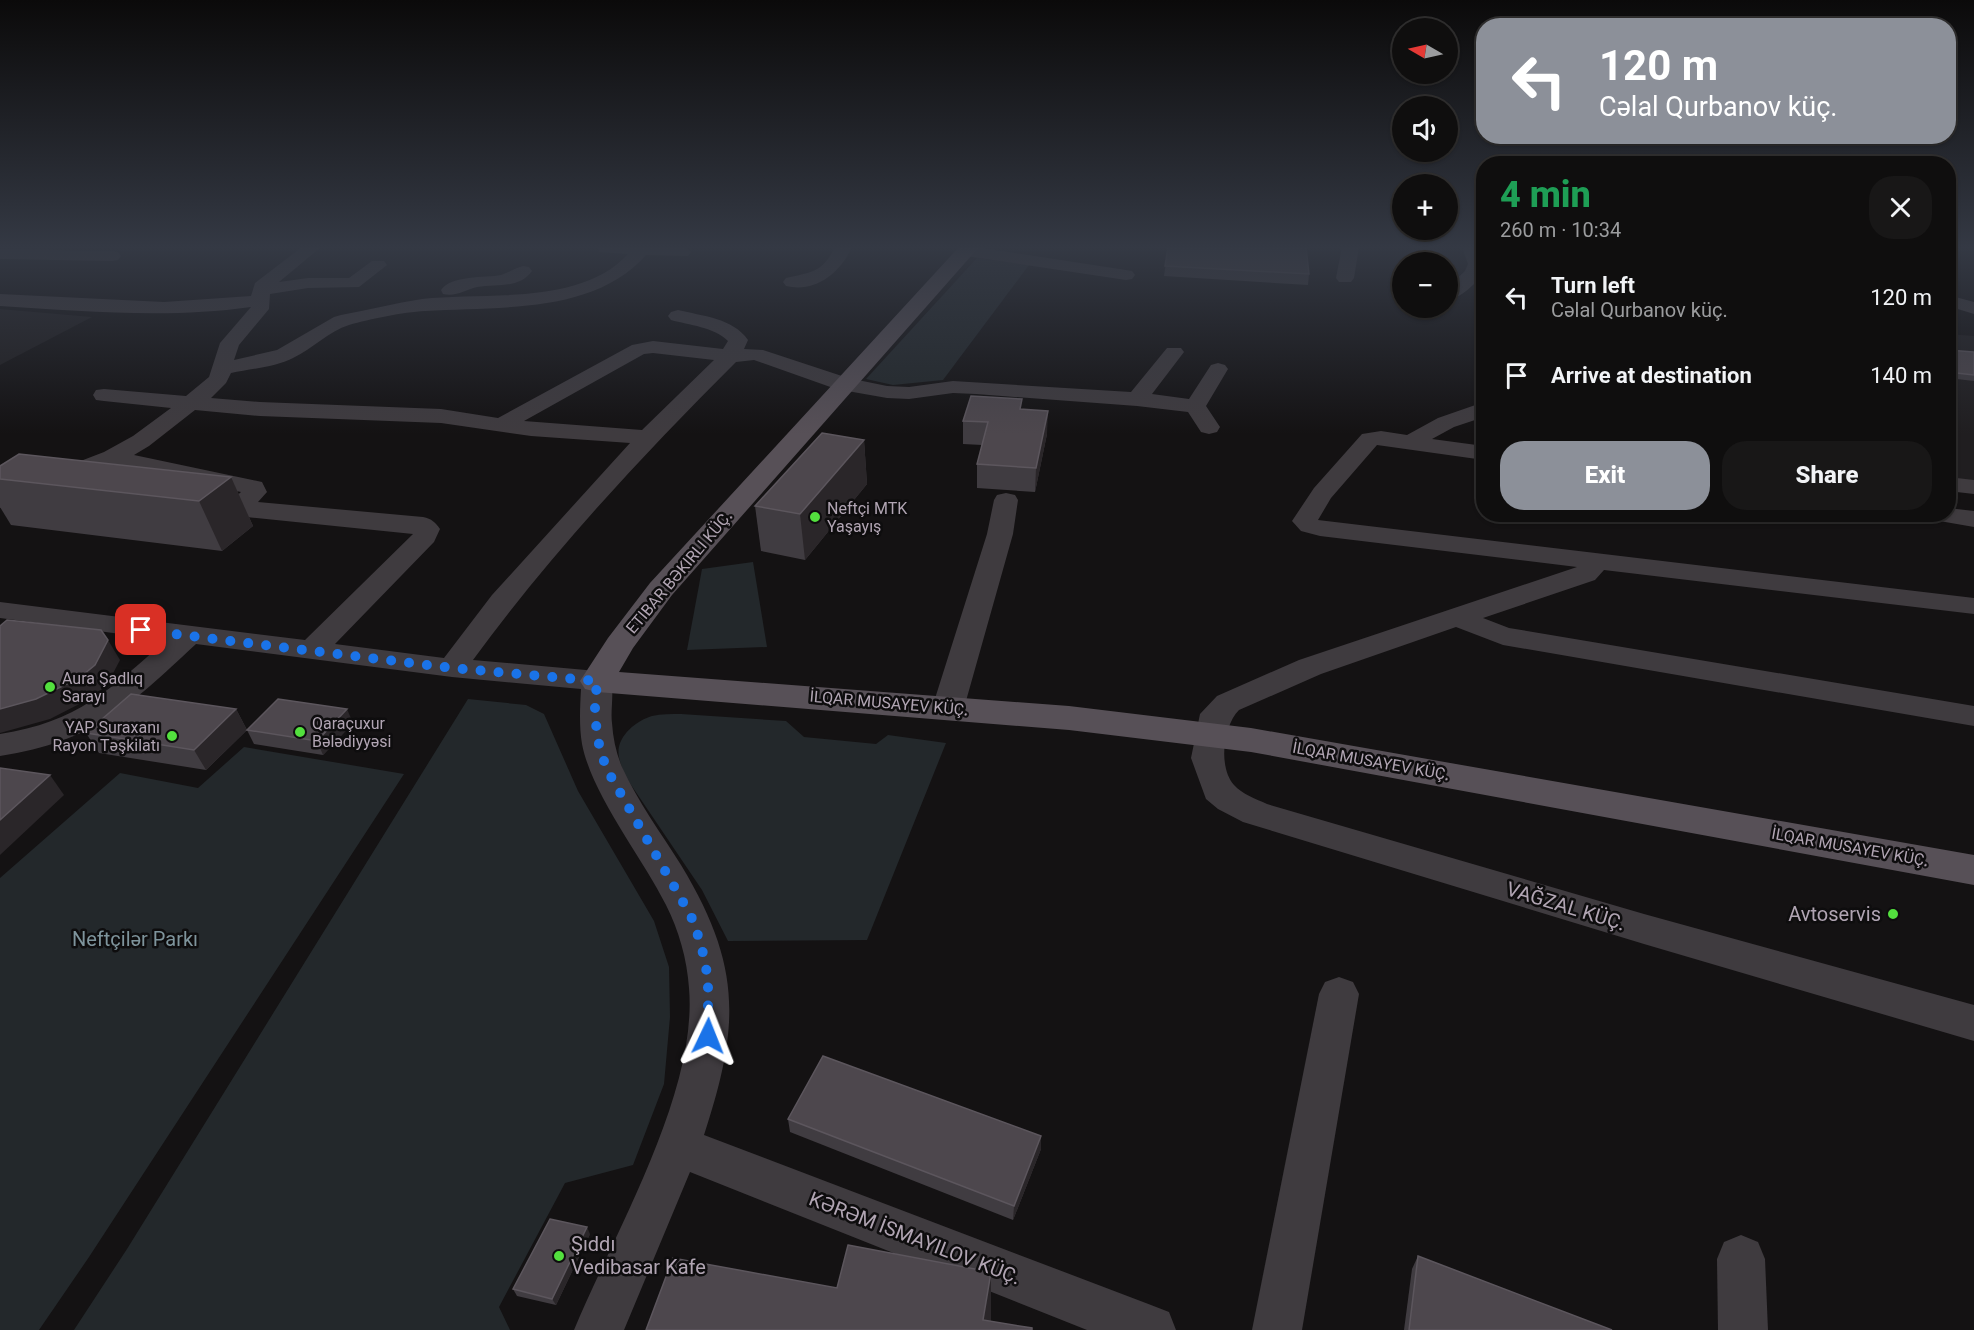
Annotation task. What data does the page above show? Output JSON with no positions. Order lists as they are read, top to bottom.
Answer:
{
  "streets": {
    "main road": ["ETIBAR BƏKIRLI KÜÇ.", "İLQAR MUSAYEV KÜÇ."],
    "street": ["VAĞZAL KÜÇ."]
  },
  "crossings": [
    ["ETIBAR BƏKIRLI KÜÇ.", "İLQAR MUSAYEV KÜÇ."],
    ["İLQAR MUSAYEV KÜÇ.", "VAĞZAL KÜÇ."]
  ],
  "parks": ["Neftçilər Parkı"],
  "places": [
    "Neftçi MTK Yaşayış",
    "Aura Şadlıq Sarayı",
    "Qaraçuxur Bələdiyyəsi",
    "YAP Suraxanı Rayon Təşkilatı",
    "Avtoservis",
    "Şıddı Vedibasar Kafe"
  ],
  "north": "left",
  "page": {
    "map_buttons": ["+", "−"],
    "turn": ["120 m", "Cəlal Qurbanov küç."],
    "heading": ["4 min", "260 m · 10:34"],
    "list": [
      {
        "name": "Turn left",
        "note": "Cəlal Qurbanov küç.",
        "value": "120 m"
      },
      {
        "name": "Arrive at destination",
        "value": "140 m"
      }
    ],
    "buttons": ["Exit", "Share"]
  }
}
